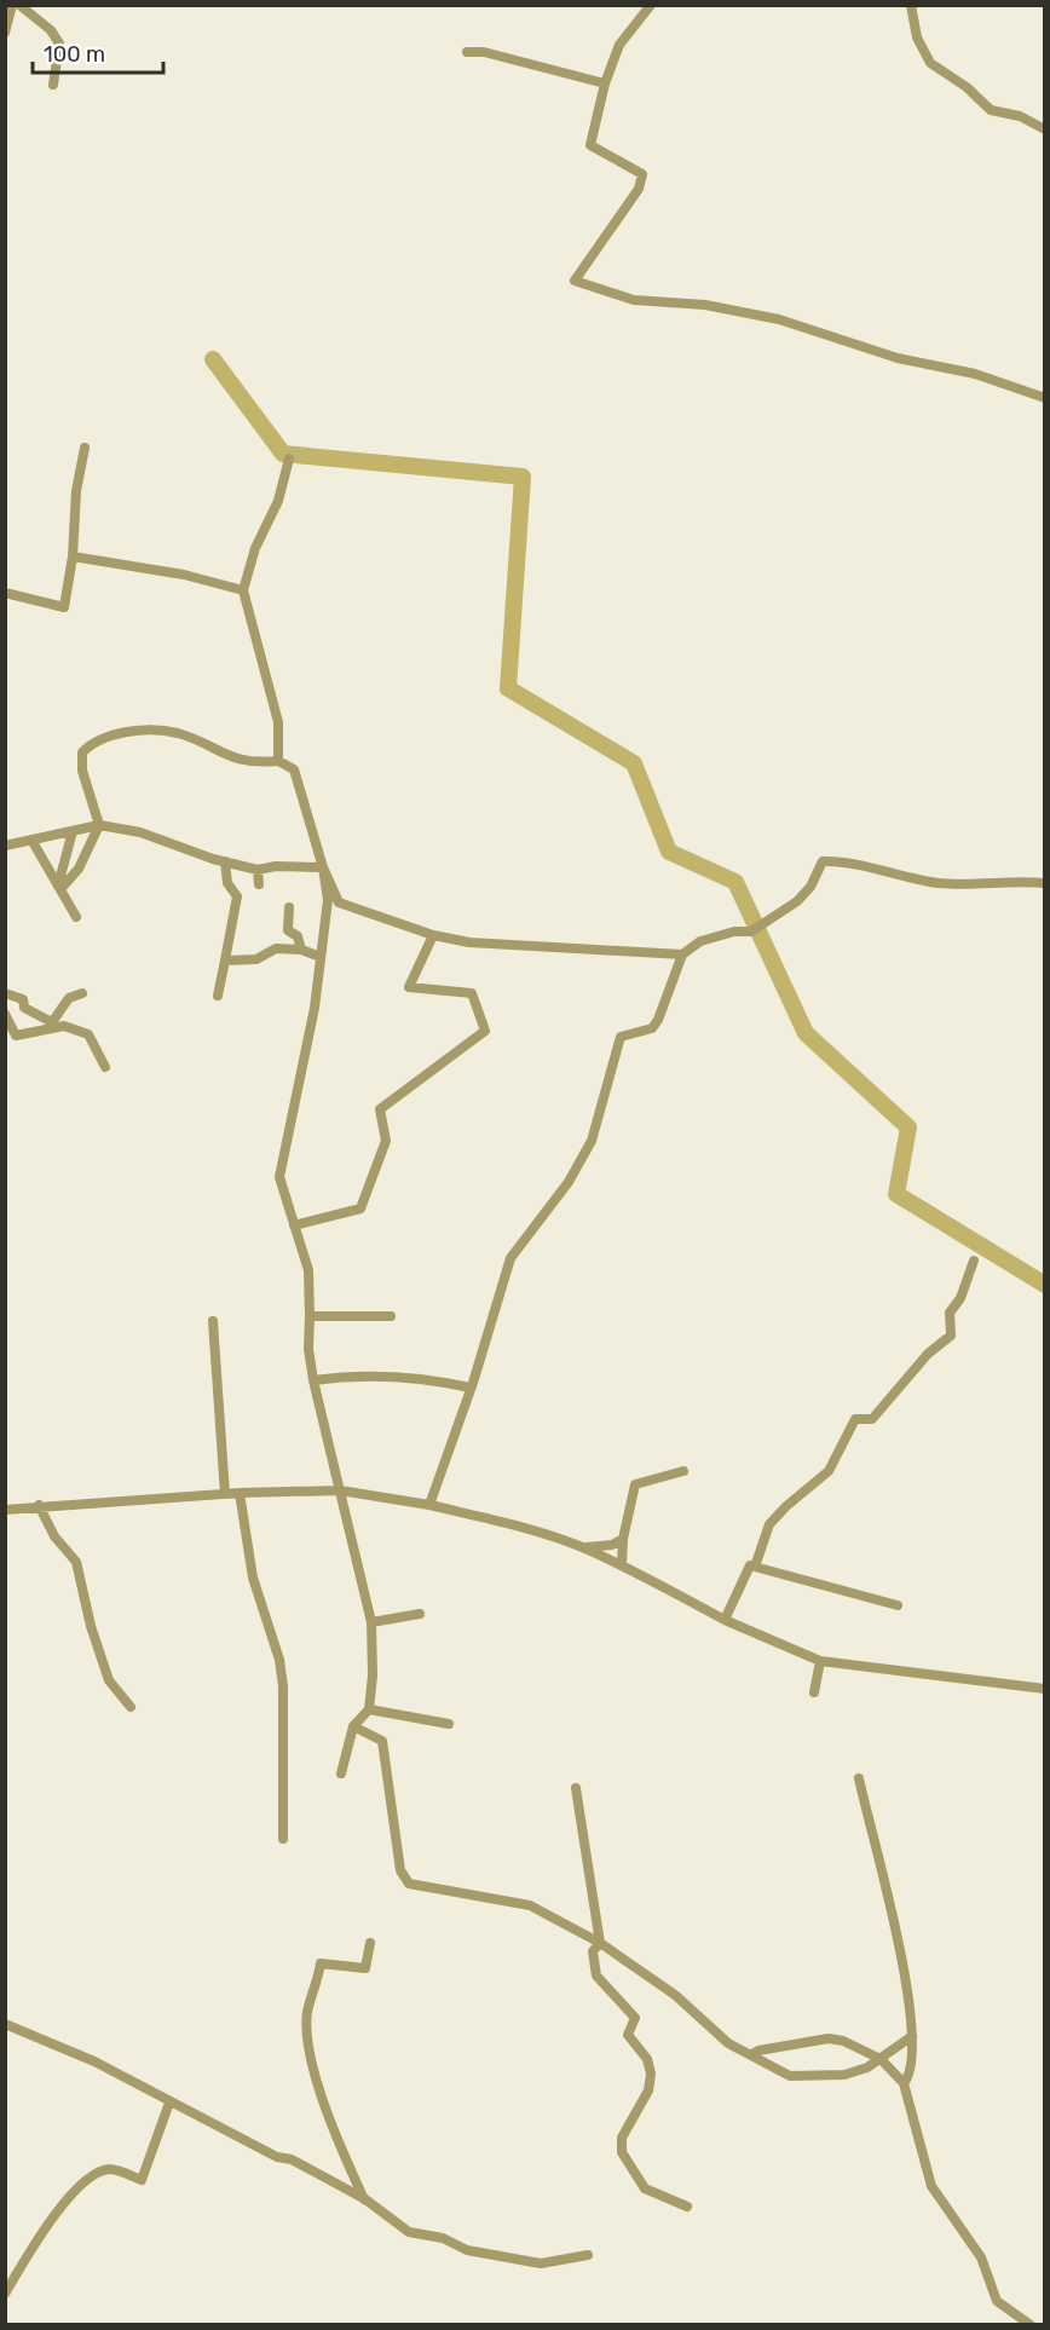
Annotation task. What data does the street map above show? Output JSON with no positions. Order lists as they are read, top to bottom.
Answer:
{
  "scale_bar": "100 m"
}
